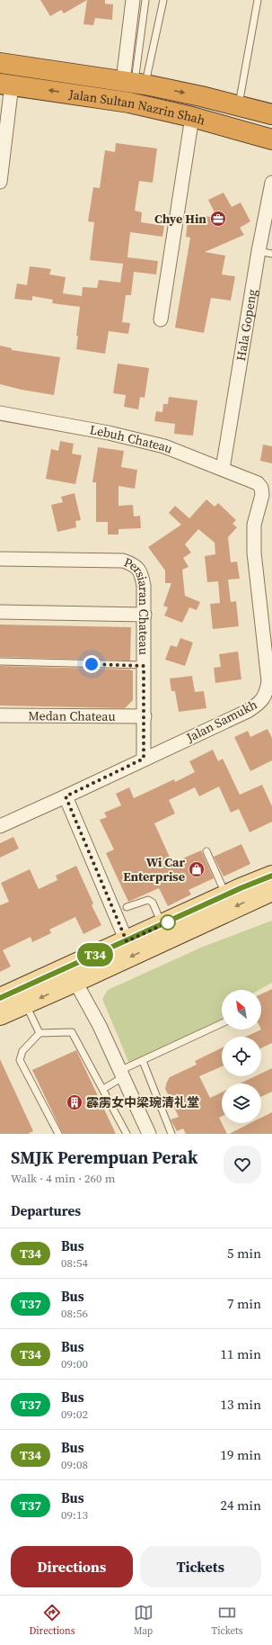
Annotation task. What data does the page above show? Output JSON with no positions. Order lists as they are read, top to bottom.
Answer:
{
  "streets": {
    "highway": ["Jalan Sultan Nazrin Shah"],
    "street": [
      "Hala Gopeng",
      "Lebuh Chateau",
      "Persiaran Chateau",
      "Medan Chateau",
      "Jalan Samukh"
    ]
  },
  "crossings": [
    ["Hala Gopeng", "Lebuh Chateau"],
    ["Lebuh Chateau", "Jalan Samukh"],
    ["Persiaran Chateau", "Medan Chateau"],
    ["Persiaran Chateau", "Jalan Samukh"]
  ],
  "places": {
    "office": ["Chye Hin"],
    "shop": ["Wi Car Enterprise"],
    "building": ["霹雳女中梁琬清礼堂"]
  },
  "lines": ["bus line T34"],
  "north": "top left",
  "page": {
    "on_map": "T34",
    "heading": [
      ["SMJK Perempuan Perak", "Walk · 4 min · 260 m"],
      "Departures"
    ],
    "list": [
      {
        "mark": "T34",
        "name": "Bus",
        "note": "08:54",
        "value": "5 min"
      },
      {
        "mark": "T37",
        "name": "Bus",
        "note": "08:56",
        "value": "7 min"
      },
      {
        "mark": "T34",
        "name": "Bus",
        "note": "09:00",
        "value": "11 min"
      },
      {
        "mark": "T37",
        "name": "Bus",
        "note": "09:02",
        "value": "13 min"
      },
      {
        "mark": "T34",
        "name": "Bus",
        "note": "09:08",
        "value": "19 min"
      },
      {
        "mark": "T37",
        "name": "Bus",
        "note": "09:13",
        "value": "24 min"
      }
    ],
    "buttons": ["Directions", "Tickets"],
    "tabs": ["Directions", "Map", "Tickets"]
  }
}
